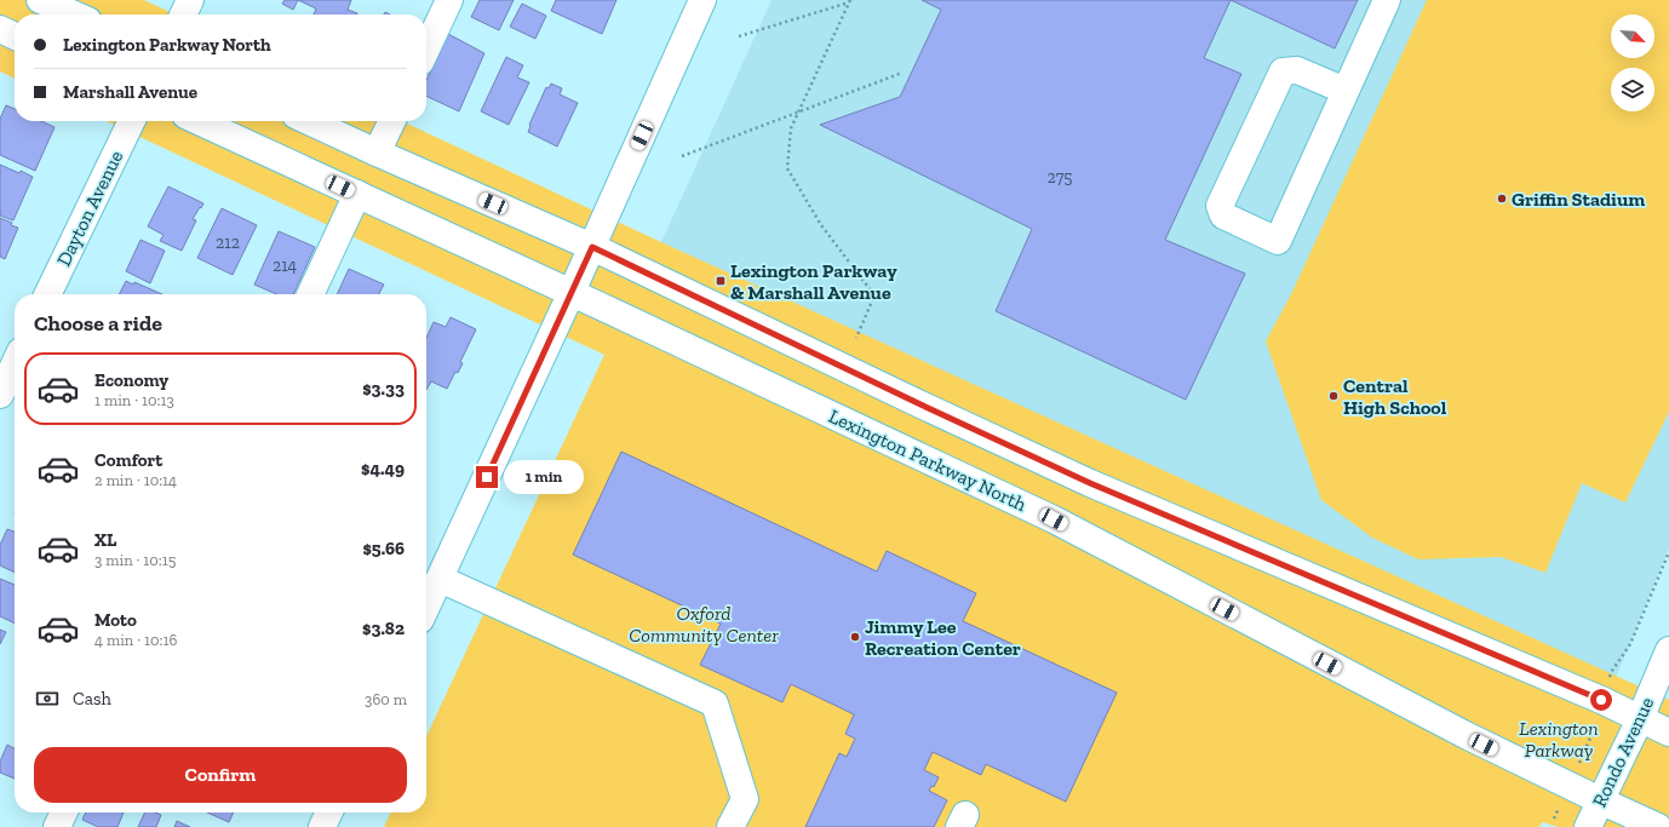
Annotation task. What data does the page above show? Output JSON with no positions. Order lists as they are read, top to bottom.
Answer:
{
  "streets": {
    "main road": ["Dayton Avenue", "Lexington Parkway North", "Rondo Avenue"]
  },
  "crossings": [
    ["Lexington Parkway North", "Rondo Avenue"]
  ],
  "parks": ["Oxford Community Center", "Lexington Parkway"],
  "places": {
    "other": ["Griffin Stadium", "Central High School", "Jimmy Lee Recreation Center"],
    "transit": ["Lexington Parkway & Marshall Avenue"]
  },
  "house_numbers": ["275", "212", "214"],
  "north": "bottom right",
  "page": {
    "banner": ["Lexington Parkway North", "Marshall Avenue"],
    "heading": "Choose a ride",
    "list": [
      {
        "name": "Economy",
        "note": "1 min · 10:13",
        "value": "$3.33"
      },
      {
        "name": "Comfort",
        "note": "2 min · 10:14",
        "value": "$4.49"
      },
      {
        "name": "XL",
        "note": "3 min · 10:15",
        "value": "$5.66"
      },
      {
        "name": "Moto",
        "note": "4 min · 10:16",
        "value": "$3.82"
      }
    ],
    "bubble": "1 min",
    "pay": ["Cash", "360 m"],
    "buttons": "Confirm"
  }
}
